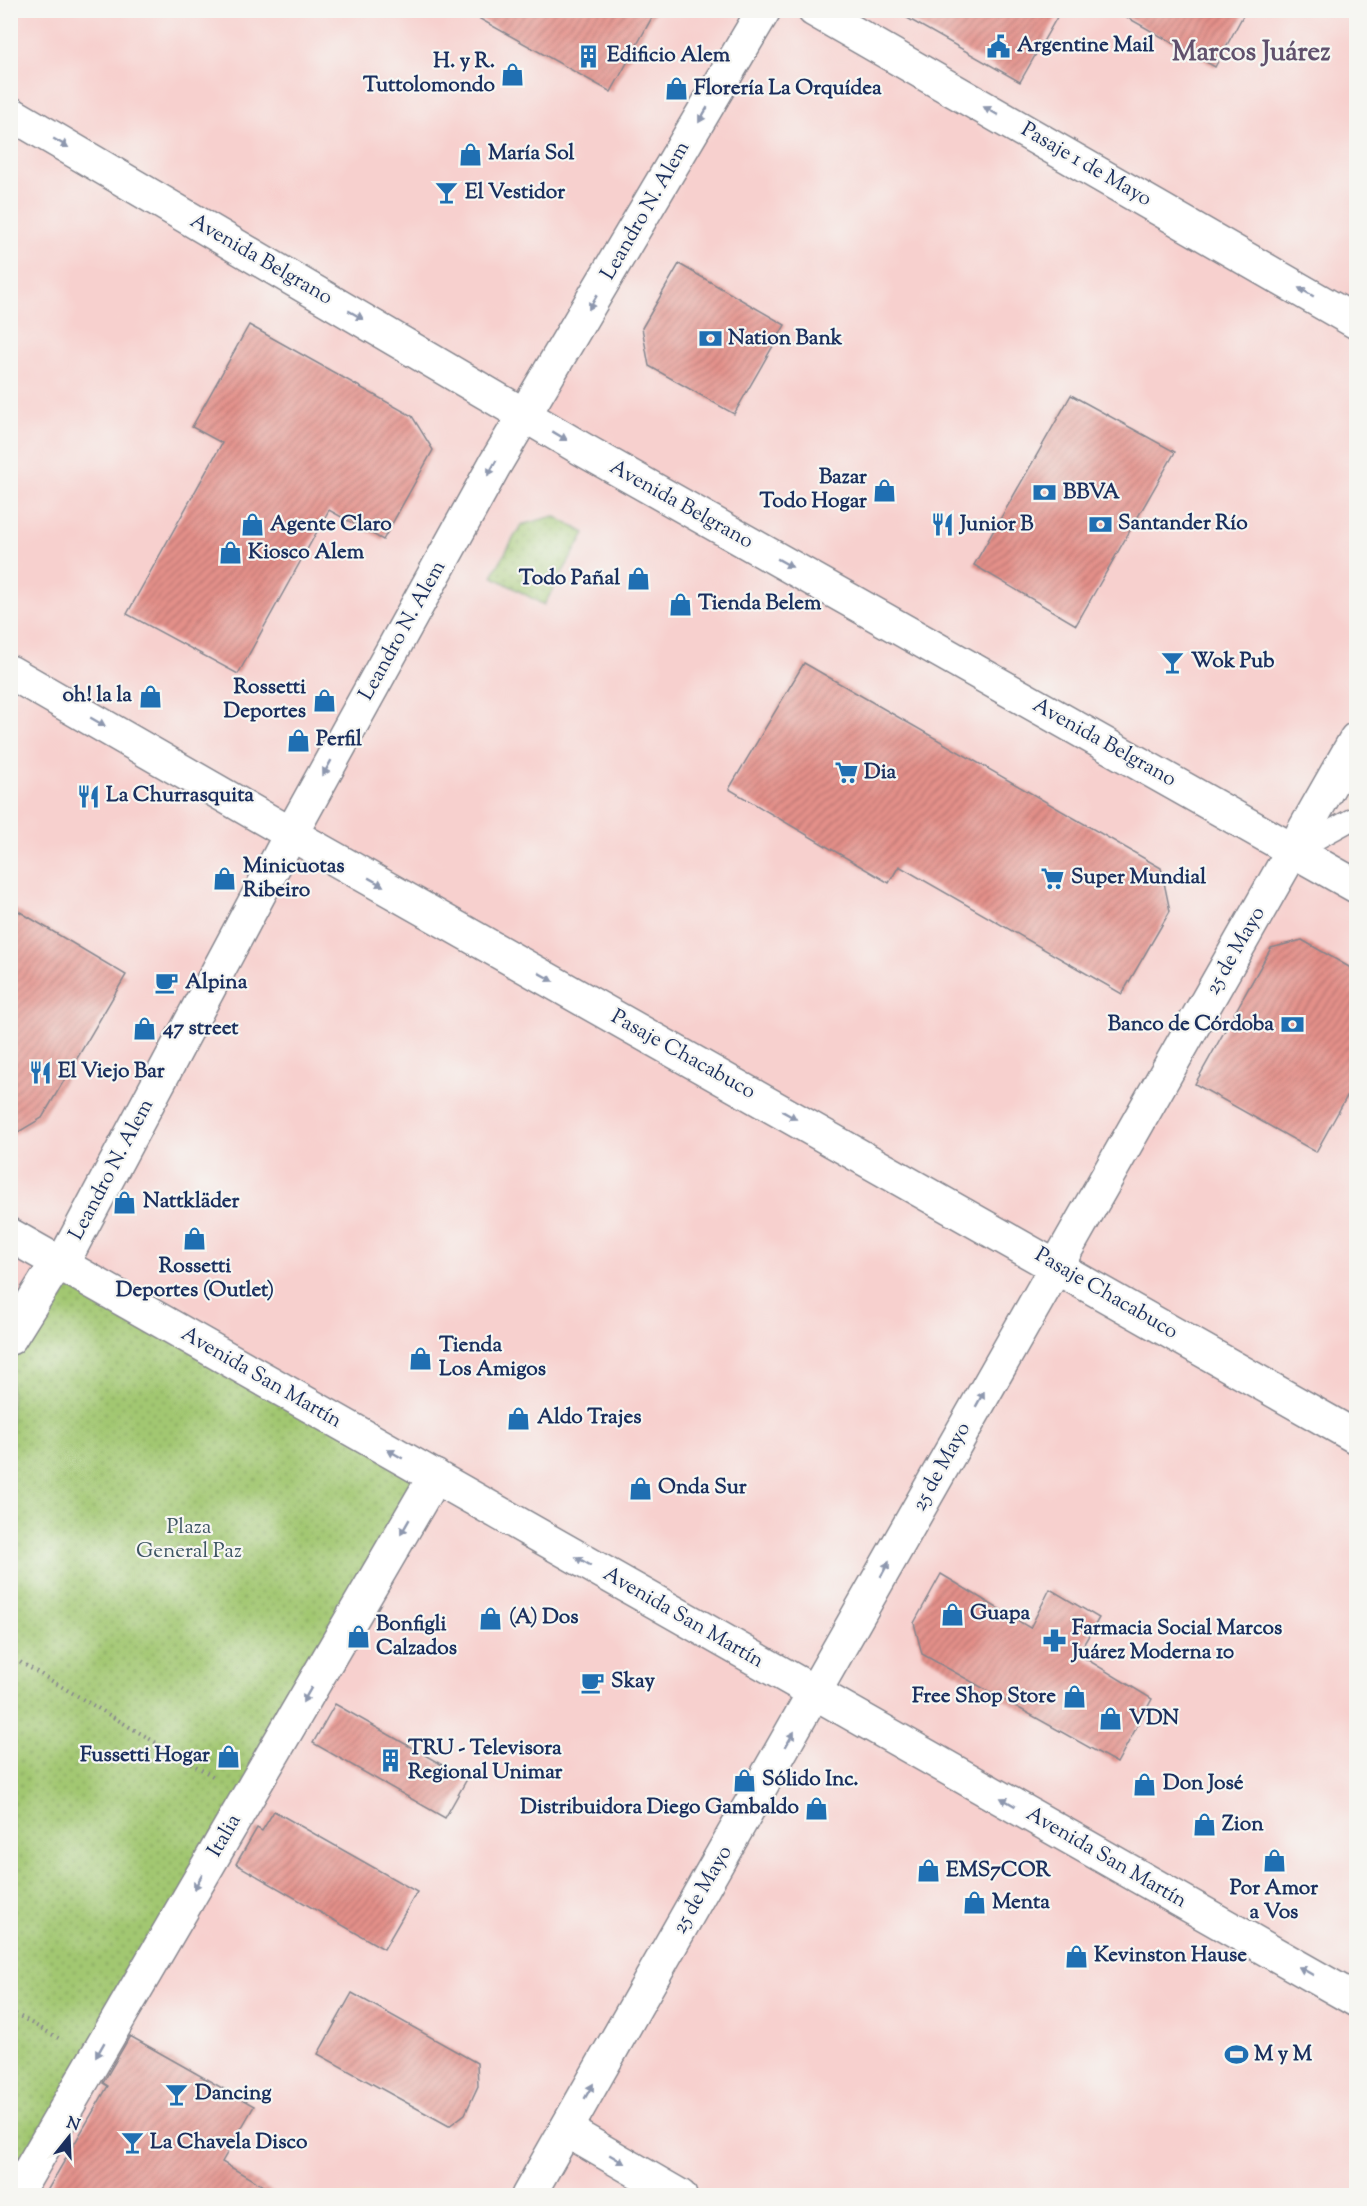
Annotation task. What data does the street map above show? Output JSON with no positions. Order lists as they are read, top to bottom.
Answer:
{
  "streets": {
    "street": [
      "Pasaje 1 de Mayo",
      "Leandro N. Alem",
      "Avenida Belgrano",
      "25 de Mayo",
      "Pasaje Chacabuco",
      "Avenida San Martín",
      "Italia"
    ]
  },
  "crossings": [
    ["Leandro N. Alem", "Avenida Belgrano"],
    ["Leandro N. Alem", "Pasaje Chacabuco"],
    ["Leandro N. Alem", "Avenida San Martín"],
    ["Avenida Belgrano", "25 de Mayo"],
    ["25 de Mayo", "Pasaje Chacabuco"],
    ["25 de Mayo", "Avenida San Martín"],
    ["Avenida San Martín", "Italia"]
  ],
  "one_way": [
    "Pasaje 1 de Mayo",
    "Leandro N. Alem",
    "Avenida Belgrano",
    "25 de Mayo",
    "Pasaje Chacabuco",
    "Avenida San Martín",
    "Italia"
  ],
  "districts": ["Marcos Juárez"],
  "parks": ["Plaza General Paz"],
  "places": {
    "public building": ["Argentine Mail"],
    "building": ["Edificio Alem", "TRU - Televisora Regional Unimar"],
    "shop": [
      "H. y R. Tuttolomondo",
      "Florería La Orquídea",
      "María Sol",
      "Bazar Todo Hogar",
      "Agente Claro",
      "Kiosco Alem",
      "Todo Pañal",
      "Tienda Belem",
      "oh! la la",
      "Rossetti Deportes",
      "Perfil",
      "Minicuotas Ribeiro",
      "47 street",
      "Nattkläder",
      "Rossetti Deportes (Outlet)",
      "Tienda Los Amigos",
      "Aldo Trajes",
      "Onda Sur",
      "Guapa",
      "(A) Dos",
      "Bonfigli Calzados",
      "Free Shop Store",
      "VDN",
      "Fussetti Hogar",
      "Sólido Inc.",
      "Don José",
      "Distribuidora Diego Gambaldo",
      "Zion",
      "Por Amor a Vos",
      "EMS7COR",
      "Menta",
      "Kevinston Hause"
    ],
    "bar": [
      "El Vestidor",
      "Wok Pub",
      "Dancing",
      "La Chavela Disco"
    ],
    "bank": [
      "Nation Bank",
      "BBVA",
      "Santander Río",
      "Banco de Córdoba"
    ],
    "restaurant": ["Junior B", "La Churrasquita", "El Viejo Bar"],
    "supermarket": ["Dia", "Super Mundial"],
    "cafe": ["Alpina", "Skay"],
    "pharmacy": ["Farmacia Social Marcos Juárez Moderna 10"],
    "sports": ["M y M"]
  },
  "north": "top"
}
